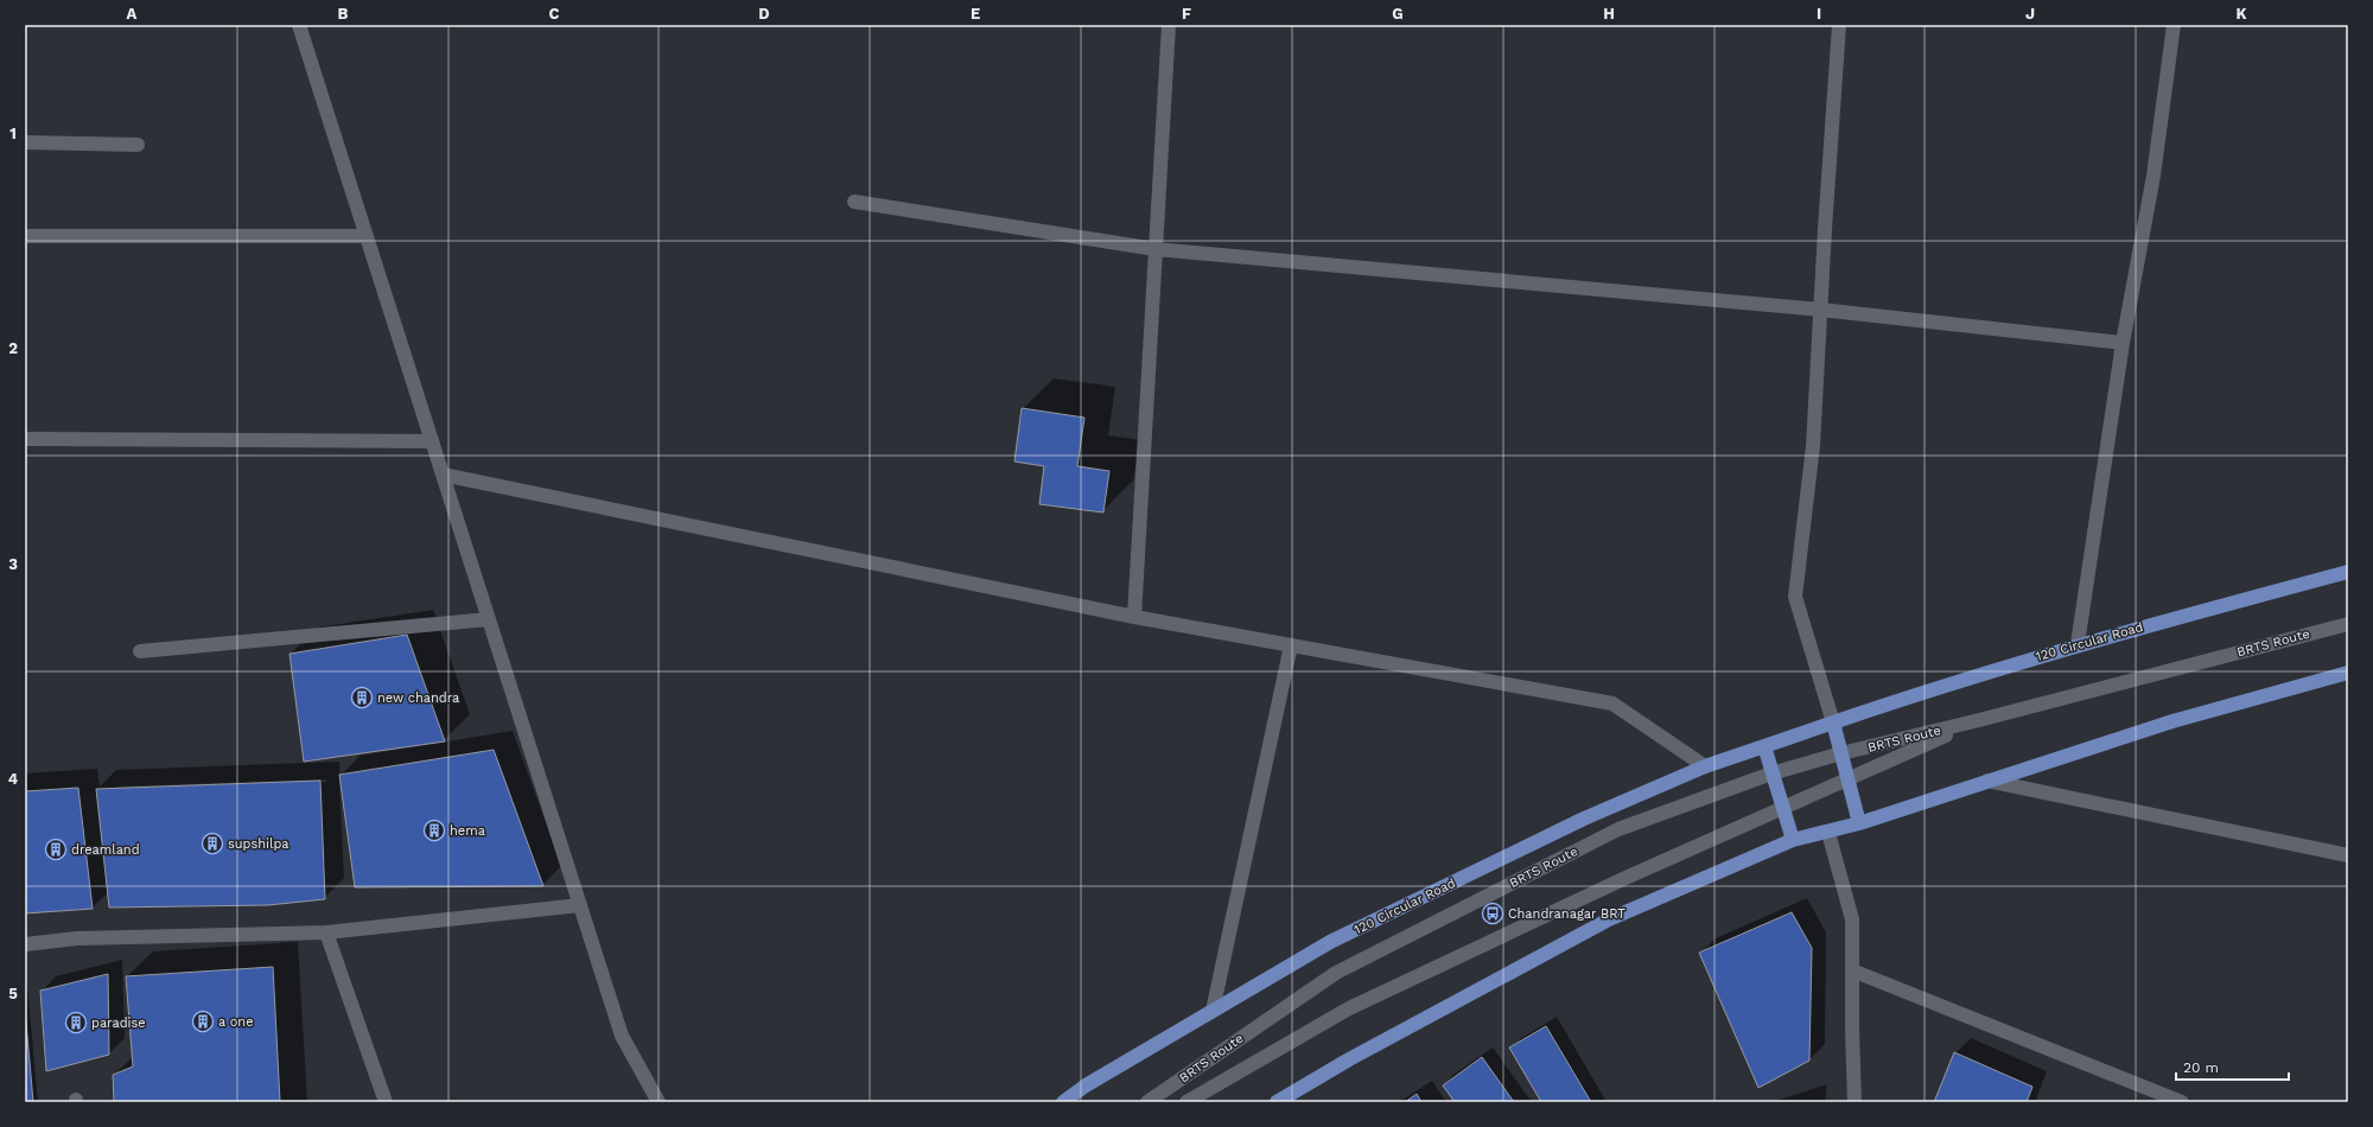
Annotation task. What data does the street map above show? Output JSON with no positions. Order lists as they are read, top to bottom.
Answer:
{
  "streets": {
    "main road": ["120 Circular Road"],
    "street": ["BRTS Route"]
  },
  "places": {
    "building": [
      "new chandra",
      "hema",
      "supshilpa",
      "dreamland",
      "a one",
      "paradise"
    ],
    "bus stop": ["Chandranagar BRT"]
  },
  "scale_bar": "20 m",
  "grid": {
    "columns": [
      "A",
      "B",
      "C",
      "D",
      "E",
      "F",
      "G",
      "H",
      "I",
      "J",
      "K"
    ],
    "rows": [
      "1",
      "2",
      "3",
      "4",
      "5"
    ]
  }
}
